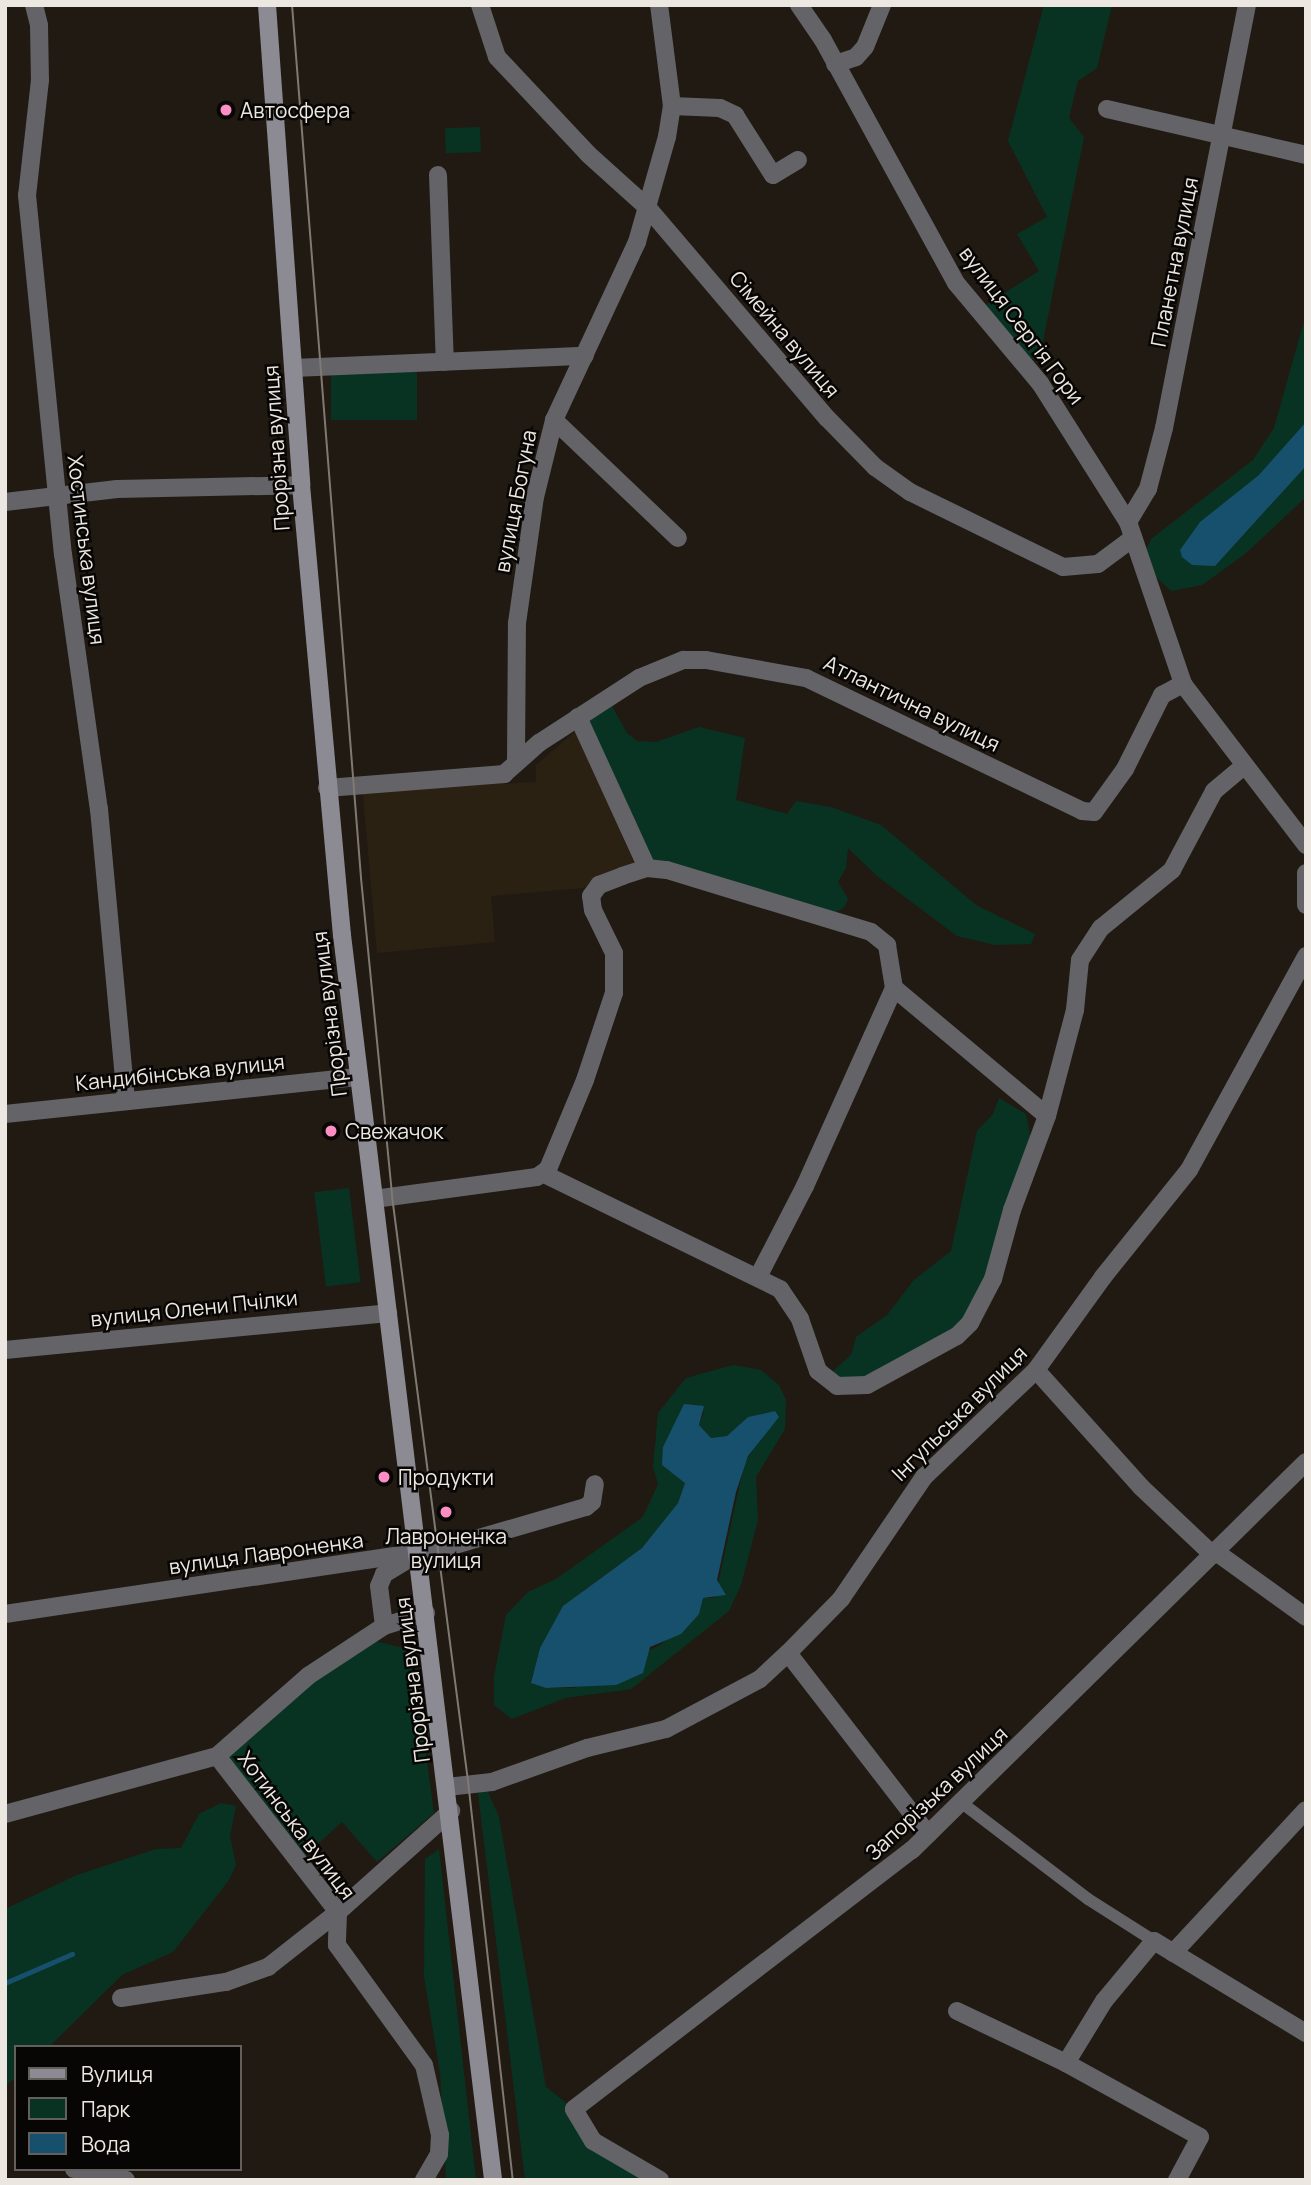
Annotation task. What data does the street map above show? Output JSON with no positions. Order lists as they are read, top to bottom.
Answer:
{
  "streets": {
    "main road": ["Прорізна вулиця"],
    "street": [
      "Планетна вулиця",
      "вулиця Сергія Гори",
      "Сімейна вулиця",
      "вулиця Богуна",
      "Хостинська вулиця",
      "Атлантична вулиця",
      "Кандибінська вулиця",
      "вулиця Олени Пчілки",
      "Інгульська вулиця",
      "вулиця Лавроненка",
      "Запорізька вулиця",
      "Хотинська вулиця"
    ]
  },
  "crossings": [
    ["Планетна вулиця", "вулиця Сергія Гори"],
    ["Планетна вулиця", "Сімейна вулиця"],
    ["вулиця Сергія Гори", "Сімейна вулиця"],
    ["Сімейна вулиця", "вулиця Богуна"],
    ["Прорізна вулиця", "Атлантична вулиця"],
    ["Прорізна вулиця", "Кандибінська вулиця"],
    ["Прорізна вулиця", "вулиця Олени Пчілки"],
    ["Прорізна вулиця", "Інгульська вулиця"],
    ["Прорізна вулиця", "вулиця Лавроненка"],
    ["вулиця Богуна", "Атлантична вулиця"],
    ["Хостинська вулиця", "Кандибінська вулиця"]
  ],
  "places": [
    "Автосфера",
    "Свежачок",
    "Продукти",
    "Лавроненка вулиця"
  ],
  "legend": ["Вулиця", "Парк", "Вода"]
}
